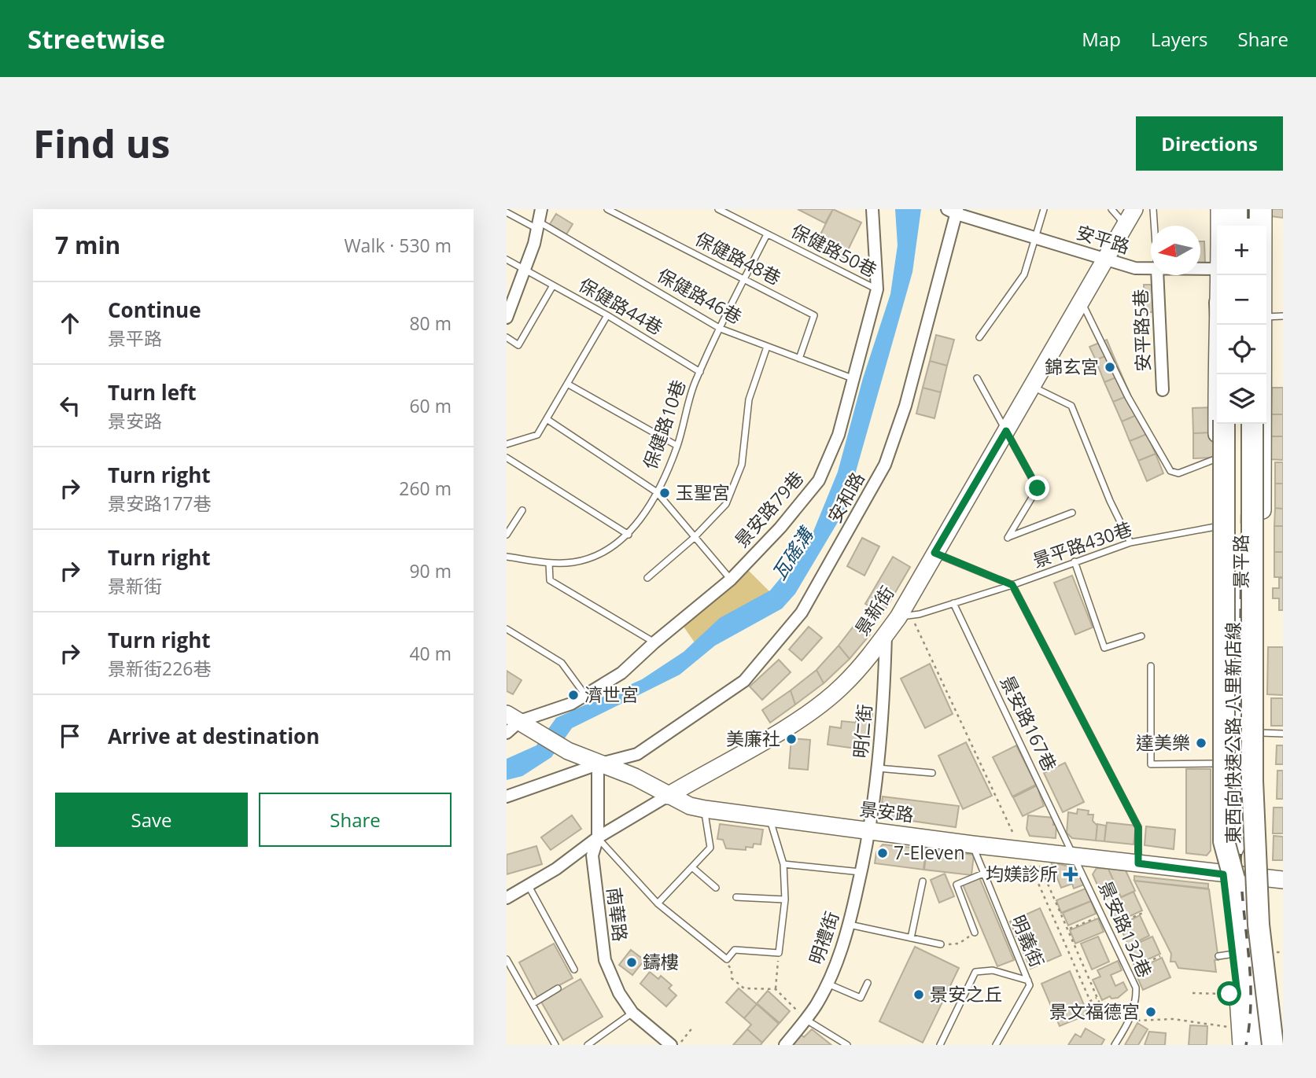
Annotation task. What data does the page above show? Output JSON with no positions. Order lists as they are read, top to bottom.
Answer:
{
  "streets": {
    "highway": ["東西向快速公路 八里新店線"],
    "main road": ["景平路", "景新街", "景安路"],
    "street": [
      "安平路",
      "安平路5巷",
      "安和路",
      "景安路79巷",
      "明仁街",
      "南華路",
      "明禮街"
    ],
    "lane": [
      "保健路50巷",
      "保健路48巷",
      "保健路46巷",
      "保健路44巷",
      "保健路10巷",
      "景平路430巷",
      "景安路167巷",
      "景安路132巷",
      "明義街"
    ]
  },
  "crossings": [
    ["安平路", "安和路"],
    ["安平路", "景新街"],
    ["保健路50巷", "保健路10巷"],
    ["保健路50巷", "景安路79巷"],
    ["保健路48巷", "保健路46巷"],
    ["保健路48巷", "保健路10巷"],
    ["保健路46巷", "保健路10巷"],
    ["保健路46巷", "景安路79巷"],
    ["保健路44巷", "保健路10巷"],
    ["安和路", "景安路"],
    ["安和路", "南華路"],
    ["景安路79巷", "景安路"],
    ["景平路430巷", "景平路"],
    ["景平路430巷", "景新街"],
    ["景平路430巷", "景安路167巷"],
    ["景平路", "東西向快速公路 八里新店線"],
    ["景平路", "景安路"],
    ["景新街", "明仁街"],
    ["景新街", "景安路"],
    ["景新街", "南華路"],
    ["景安路167巷", "景安路"],
    ["景安路167巷", "景安路132巷"],
    ["明仁街", "景安路"],
    ["明仁街", "明禮街"],
    ["東西向快速公路 八里新店線", "景安路"],
    ["景安路", "南華路"],
    ["景安路", "景安路132巷"],
    ["景安路", "明禮街"],
    ["景安路", "明義街"]
  ],
  "water": ["瓦磘溝"],
  "places": {
    "other": [
      "錦玄宮",
      "玉聖宮",
      "濟世宮",
      "美廉社",
      "達美樂",
      "7-Eleven",
      "鑄樓",
      "景安之丘",
      "景文福德宮"
    ],
    "health": ["均媄診所"]
  },
  "north": "left",
  "page": {
    "header": "Streetwise",
    "nav": ["Map", "Layers", "Share"],
    "buttons": [
      "Directions",
      ["Save", "Share"]
    ],
    "title": "Find us",
    "heading": ["7 min", "Walk · 530 m"],
    "map_buttons": ["+", "−"],
    "list": [
      ["Continue", "景平路", "80 m"],
      ["Turn left", "景安路", "60 m"],
      ["Turn right", "景安路177巷", "260 m"],
      ["Turn right", "景新街", "90 m"],
      ["Turn right", "景新街226巷", "40 m"],
      "Arrive at destination"
    ]
  }
}
